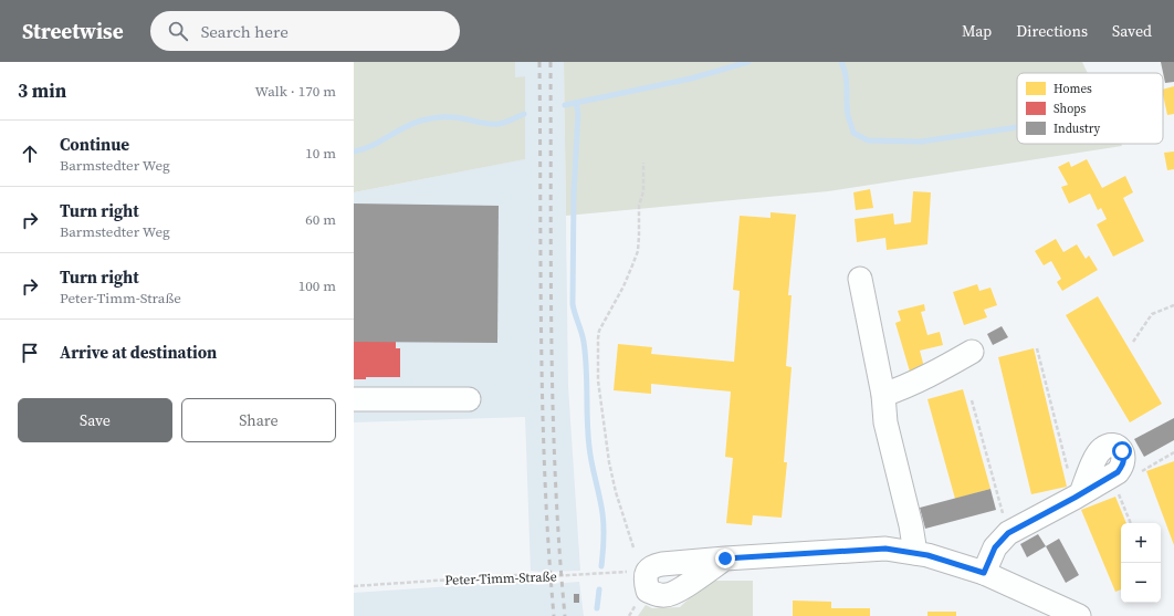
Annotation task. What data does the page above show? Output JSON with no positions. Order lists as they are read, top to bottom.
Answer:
{
  "streets": {
    "path": ["Peter-Timm-Straße"]
  },
  "legend": ["Homes", "Shops", "Industry"],
  "page": {
    "header": "Streetwise",
    "search": "Search here",
    "nav": ["Map", "Directions", "Saved"],
    "heading": ["3 min", "Walk · 170 m"],
    "list": [
      ["Continue", "Barmstedter Weg", "10 m"],
      ["Turn right", "Barmstedter Weg", "60 m"],
      ["Turn right", "Peter-Timm-Straße", "100 m"],
      "Arrive at destination"
    ],
    "buttons": ["Save", "Share"],
    "map_buttons": ["+", "−"]
  }
}
